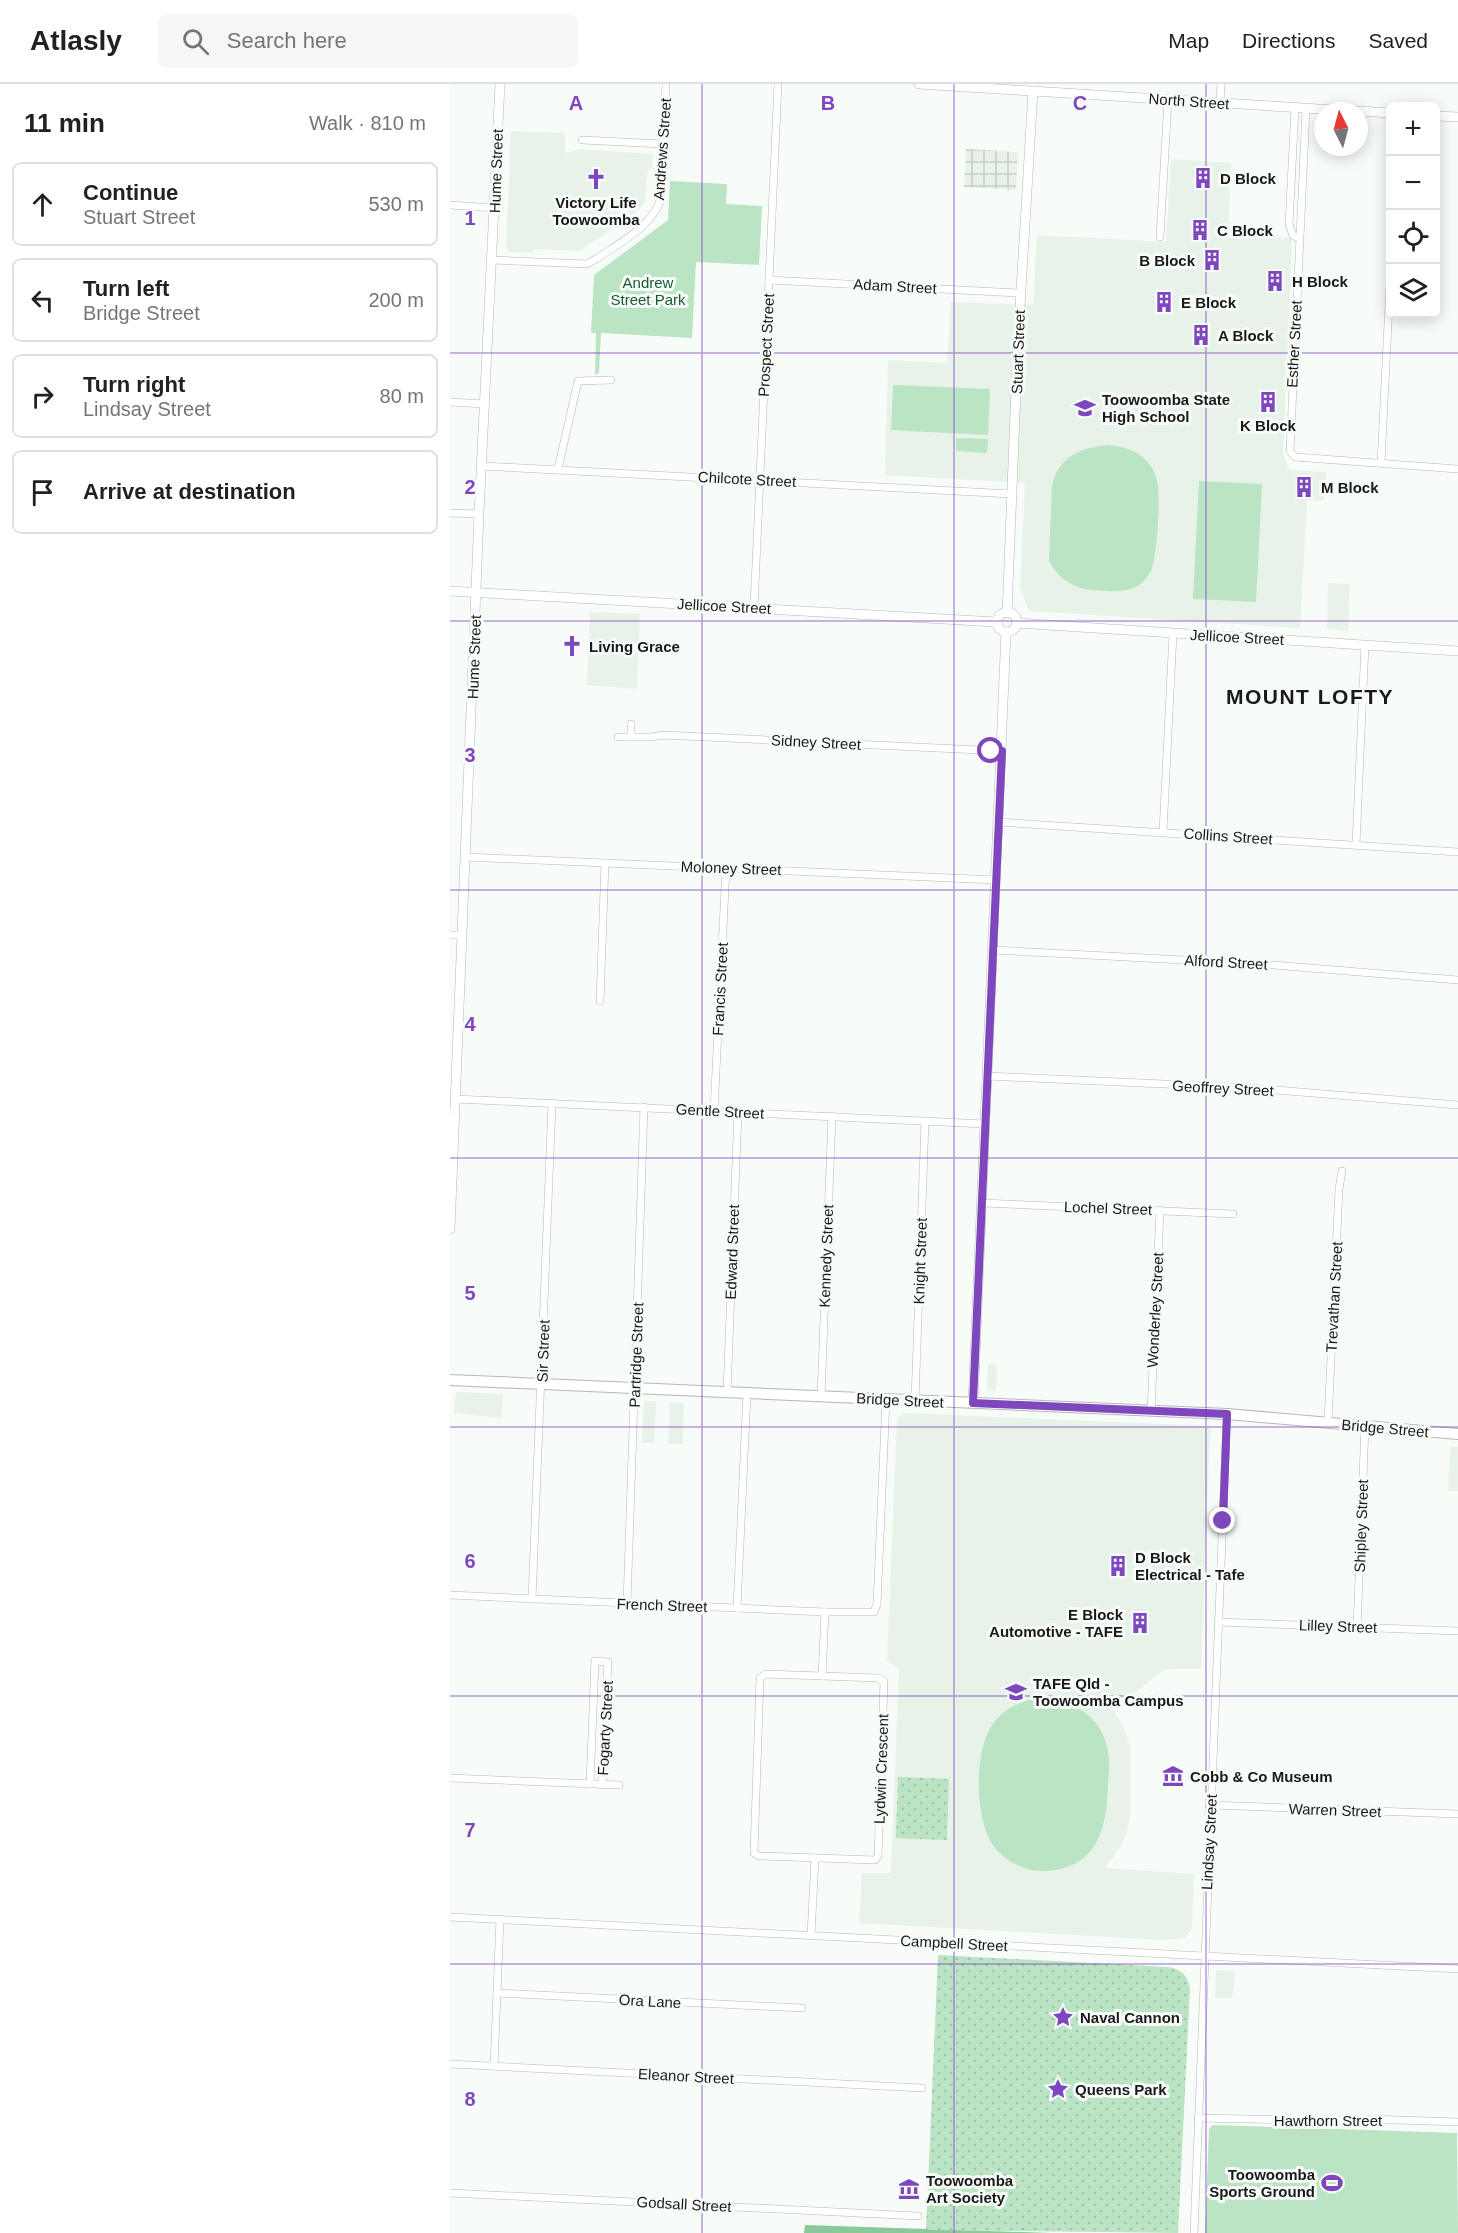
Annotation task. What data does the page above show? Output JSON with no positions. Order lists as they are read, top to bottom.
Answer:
{
  "streets": {
    "main road": ["Bridge Street"],
    "street": [
      "North Street",
      "Andrews Street",
      "Hume Street",
      "Adam Street",
      "Esther Street",
      "Prospect Street",
      "Stuart Street",
      "Chilcote Street",
      "Jellicoe Street",
      "Sidney Street",
      "Collins Street",
      "Moloney Street",
      "Alford Street",
      "Francis Street",
      "Geoffrey Street",
      "Gentle Street",
      "Lochel Street",
      "Edward Street",
      "Kennedy Street",
      "Knight Street",
      "Trevathan Street",
      "Wonderley Street",
      "Sir Street",
      "Partridge Street",
      "Shipley Street",
      "French Street",
      "Lilley Street",
      "Fogarty Street",
      "Lydwin Crescent",
      "Warren Street",
      "Lindsay Street",
      "Campbell Street",
      "Ora Lane",
      "Eleanor Street",
      "Hawthorn Street",
      "Godsall Street"
    ]
  },
  "crossings": [
    ["North Street", "Esther Street"],
    ["North Street", "Stuart Street"],
    ["Andrews Street", "Hume Street"],
    ["Hume Street", "Chilcote Street"],
    ["Hume Street", "Jellicoe Street"],
    ["Hume Street", "Moloney Street"],
    ["Hume Street", "Gentle Street"],
    ["Adam Street", "Prospect Street"],
    ["Adam Street", "Stuart Street"],
    ["Prospect Street", "Chilcote Street"],
    ["Prospect Street", "Jellicoe Street"],
    ["Stuart Street", "Chilcote Street"],
    ["Stuart Street", "Jellicoe Street"],
    ["Moloney Street", "Francis Street"],
    ["Francis Street", "Gentle Street"],
    ["Gentle Street", "Edward Street"],
    ["Gentle Street", "Kennedy Street"],
    ["Gentle Street", "Knight Street"],
    ["Gentle Street", "Sir Street"],
    ["Gentle Street", "Partridge Street"],
    ["Lochel Street", "Wonderley Street"],
    ["Edward Street", "Bridge Street"],
    ["Kennedy Street", "Bridge Street"],
    ["Knight Street", "Bridge Street"],
    ["Trevathan Street", "Bridge Street"],
    ["Wonderley Street", "Bridge Street"],
    ["Sir Street", "Bridge Street"],
    ["Sir Street", "French Street"],
    ["Partridge Street", "Bridge Street"],
    ["Partridge Street", "French Street"],
    ["Bridge Street", "Shipley Street"],
    ["Bridge Street", "French Street"],
    ["Bridge Street", "Lindsay Street"],
    ["Shipley Street", "Lilley Street"],
    ["Lilley Street", "Lindsay Street"],
    ["Warren Street", "Lindsay Street"],
    ["Lindsay Street", "Campbell Street"],
    ["Lindsay Street", "Hawthorn Street"]
  ],
  "districts": ["MOUNT LOFTY"],
  "parks": ["Andrew Street Park"],
  "places": {
    "building": [
      "D Block",
      "C Block",
      "B Block",
      "H Block",
      "E Block",
      "A Block",
      "K Block",
      "M Block",
      "D Block Electrical - Tafe",
      "E Block Automotive - TAFE"
    ],
    "church": ["Victory Life Toowoomba", "Living Grace"],
    "school or university": ["Toowoomba State High School", "TAFE Qld - Toowoomba Campus"],
    "museum": ["Cobb & Co Museum", "Toowoomba Art Society"],
    "place": ["Naval Cannon", "Queens Park"],
    "sports": ["Toowoomba Sports Ground"]
  },
  "north": "top",
  "page": {
    "header": "Atlasly",
    "search": "Search here",
    "nav": ["Map", "Directions", "Saved"],
    "heading": ["11 min", "Walk · 810 m"],
    "map_buttons": ["+", "−"],
    "list": [
      ["Continue", "Stuart Street", "530 m"],
      ["Turn left", "Bridge Street", "200 m"],
      ["Turn right", "Lindsay Street", "80 m"],
      "Arrive at destination"
    ]
  },
  "grid": {
    "columns": ["A", "B", "C"],
    "rows": [
      "1",
      "2",
      "3",
      "4",
      "5",
      "6",
      "7",
      "8"
    ]
  }
}
